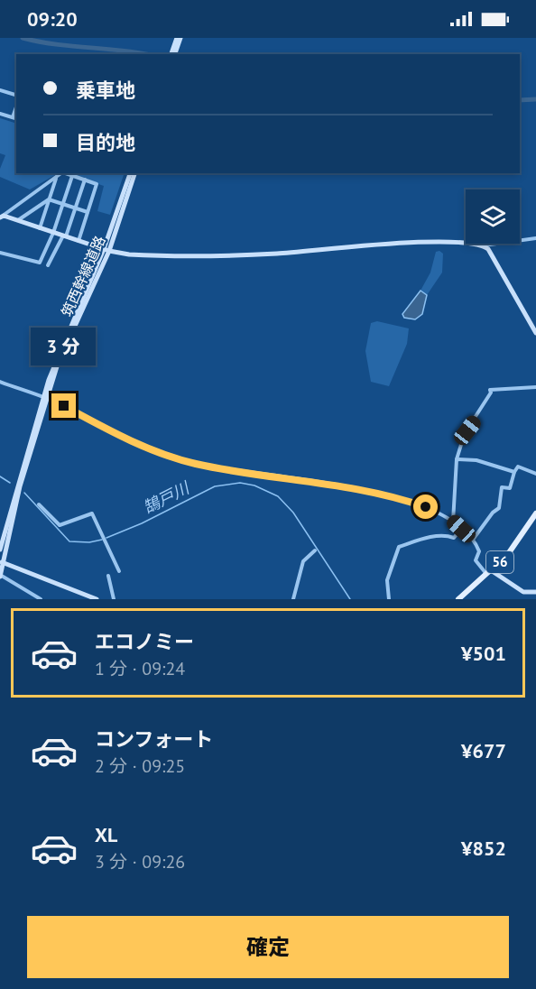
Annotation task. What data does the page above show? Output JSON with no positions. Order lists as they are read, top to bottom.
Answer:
{
  "streets": {
    "main road": ["56"],
    "street": ["筑西幹線道路"]
  },
  "water": ["鵠戸川"],
  "page": {
    "status": "09:20",
    "banner": ["乗車地", "目的地"],
    "bubble": "3 分",
    "list": [
      {
        "name": "エコノミー",
        "note": "1 分 · 09:24",
        "value": "¥501"
      },
      {
        "name": "コンフォート",
        "note": "2 分 · 09:25",
        "value": "¥677"
      },
      {
        "name": "XL",
        "note": "3 分 · 09:26",
        "value": "¥852"
      }
    ],
    "buttons": "確定"
  }
}
